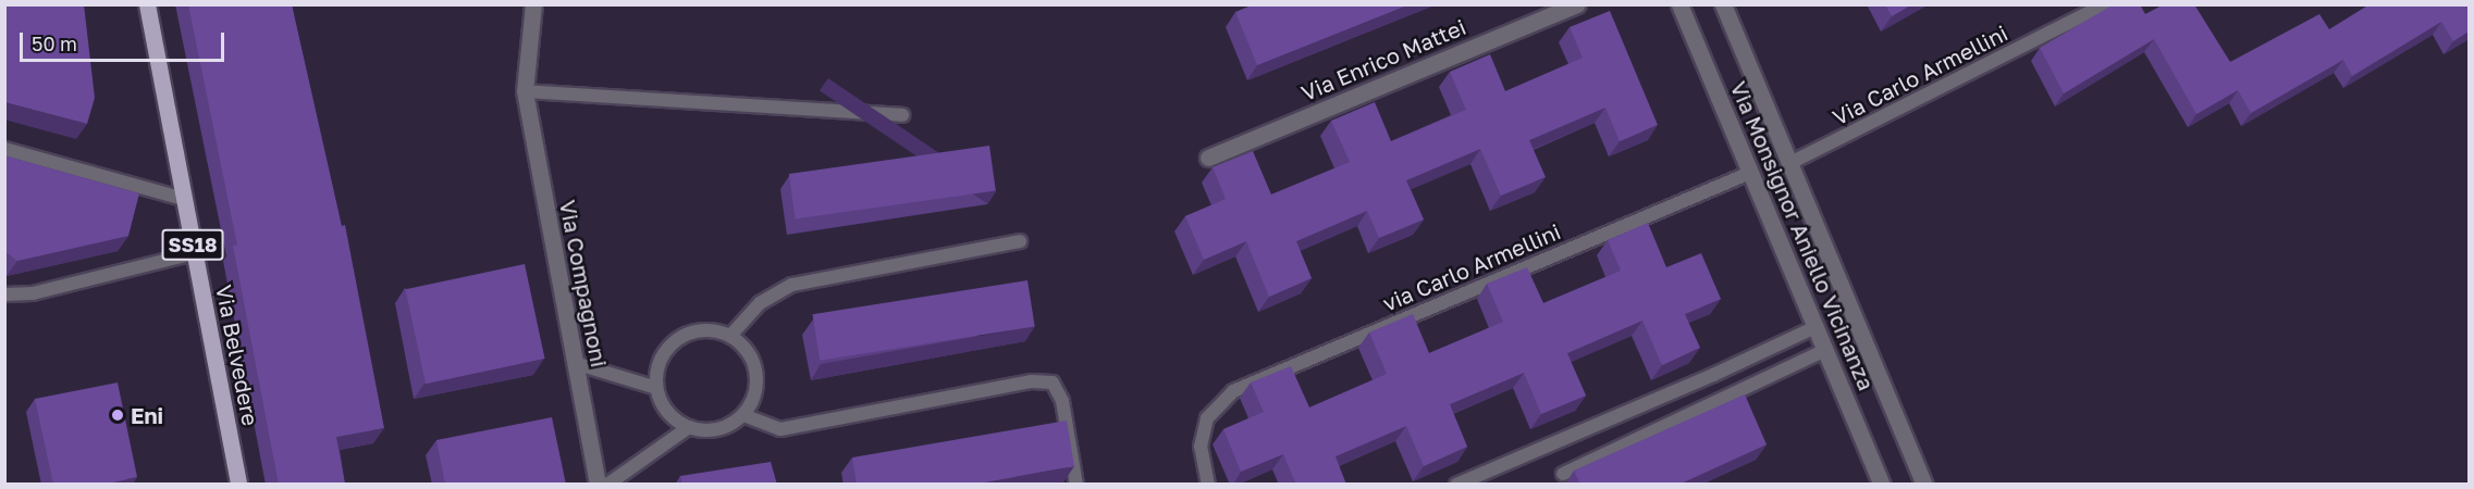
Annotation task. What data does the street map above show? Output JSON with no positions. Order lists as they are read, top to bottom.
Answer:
{
  "streets": {
    "main road": ["SS18", "Via Belvedere"],
    "street": ["Via Enrico Mattei", "Via Monsignor Aniello Vicinanza", "Via Compagnoni"],
    "lane": ["Via Carlo Armellini", "via Carlo Armellini"]
  },
  "crossings": [
    ["Via Carlo Armellini", "Via Monsignor Aniello Vicinanza"],
    ["Via Monsignor Aniello Vicinanza", "via Carlo Armellini"]
  ],
  "places": ["Eni"],
  "scale_bar": "50 m"
}
